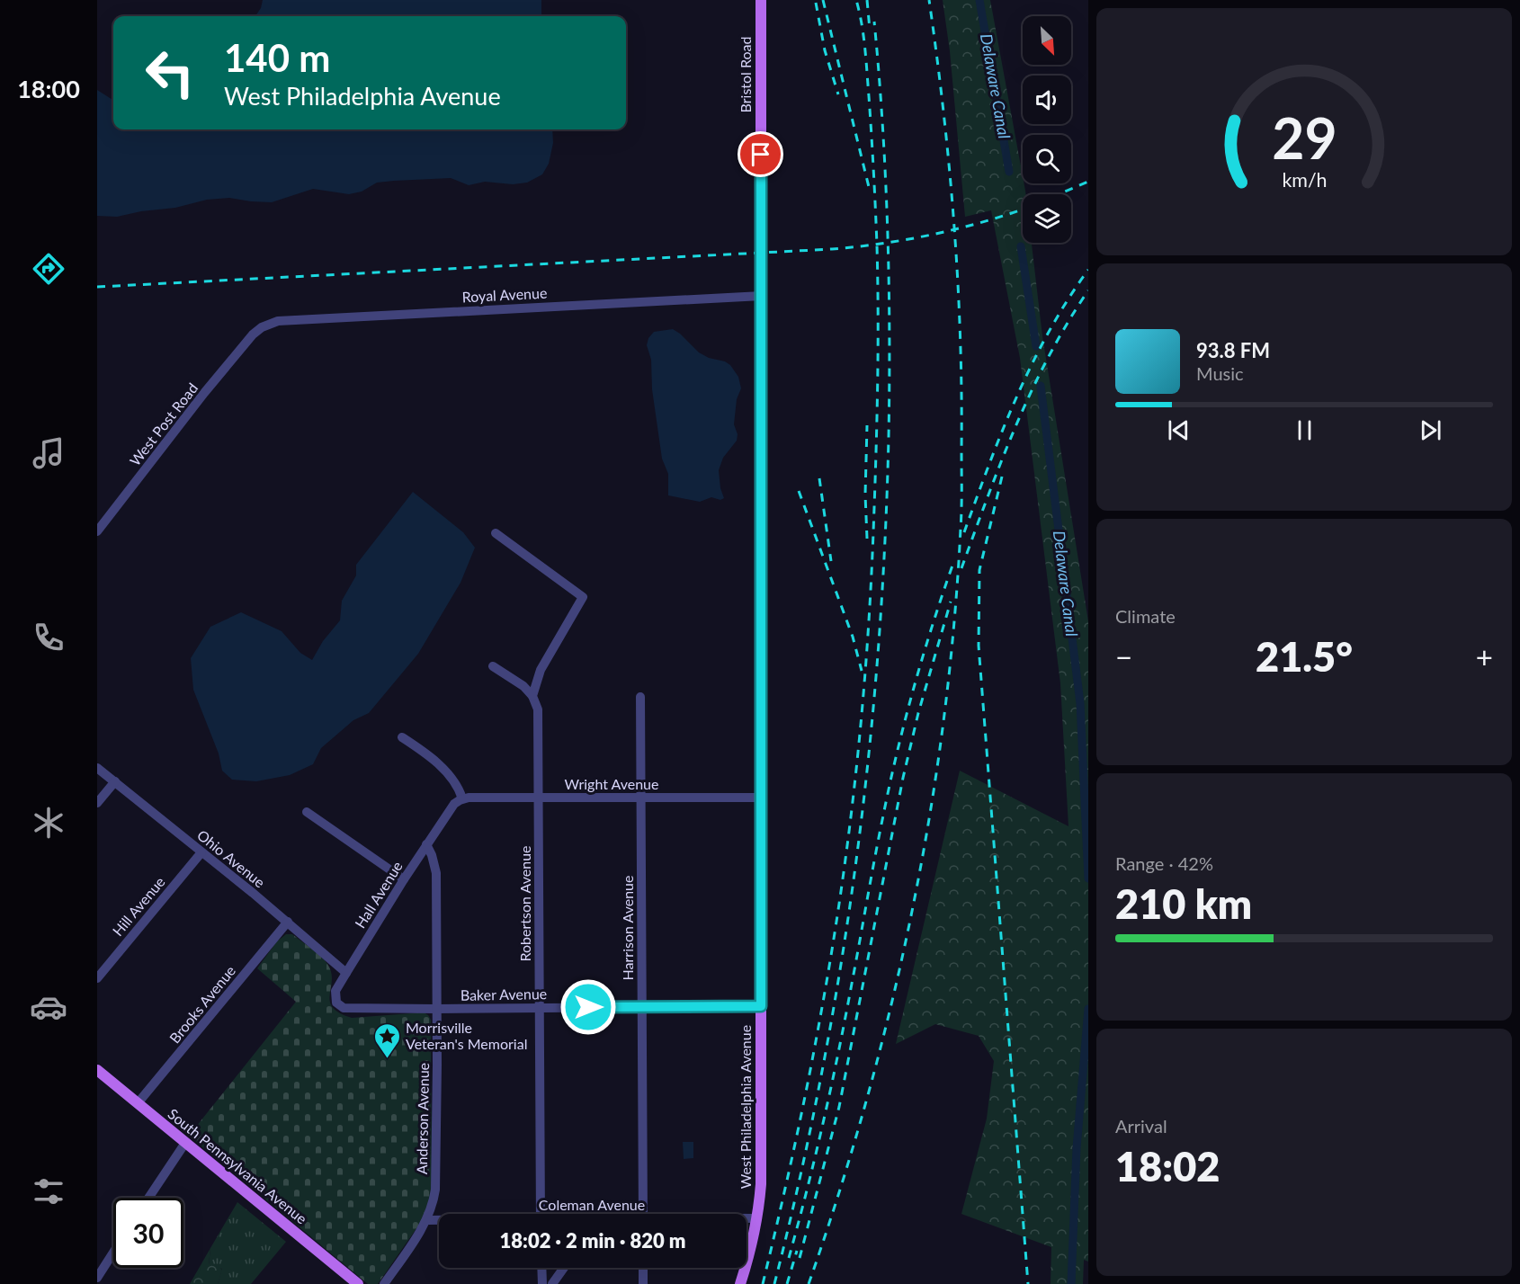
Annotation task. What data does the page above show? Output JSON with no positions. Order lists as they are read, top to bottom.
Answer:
{
  "streets": {
    "main road": ["Bristol Road", "West Philadelphia Avenue", "South Pennsylvania Avenue"],
    "street": [
      "Royal Avenue",
      "West Post Road",
      "Wright Avenue",
      "Ohio Avenue",
      "Hall Avenue",
      "Robertson Avenue",
      "Hill Avenue",
      "Harrison Avenue",
      "Baker Avenue",
      "Brooks Avenue",
      "Anderson Avenue",
      "Coleman Avenue"
    ]
  },
  "crossings": [
    ["Bristol Road", "Royal Avenue"],
    ["Bristol Road", "Wright Avenue"],
    ["Bristol Road", "West Philadelphia Avenue"],
    ["Royal Avenue", "West Post Road"],
    ["Wright Avenue", "Hall Avenue"],
    ["Wright Avenue", "Robertson Avenue"],
    ["Wright Avenue", "Harrison Avenue"],
    ["Wright Avenue", "West Philadelphia Avenue"],
    ["Ohio Avenue", "Hall Avenue"],
    ["Ohio Avenue", "Hill Avenue"],
    ["Ohio Avenue", "Brooks Avenue"],
    ["Hall Avenue", "Baker Avenue"],
    ["Hall Avenue", "Anderson Avenue"],
    ["Robertson Avenue", "Baker Avenue"],
    ["Harrison Avenue", "Baker Avenue"],
    ["Baker Avenue", "West Philadelphia Avenue"],
    ["Baker Avenue", "Anderson Avenue"],
    ["Brooks Avenue", "South Pennsylvania Avenue"],
    ["West Philadelphia Avenue", "Coleman Avenue"],
    ["Anderson Avenue", "Coleman Avenue"]
  ],
  "water": ["Delaware Canal"],
  "places": {
    "place": ["Morrisville Veteran's Memorial"]
  },
  "north": "bottom right",
  "page": {
    "tabs": "18:00",
    "turn": ["140 m", "West Philadelphia Avenue"],
    "song": ["93.8 FM", "Music"],
    "tile": [
      "Climate",
      ["Range · 42%", "210 km"],
      ["Arrival", "18:02"]
    ],
    "heat": ["−", "21.5°", "+"],
    "limit": "30",
    "trip": "18:02 · 2 min · 820 m",
    "gauge": ["29", "km/h"]
  }
}
